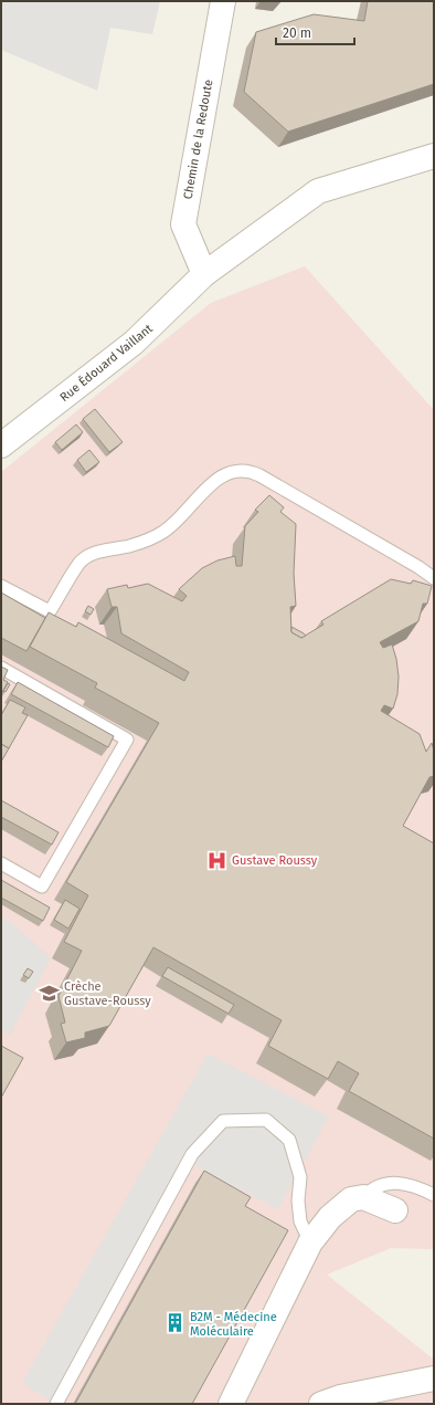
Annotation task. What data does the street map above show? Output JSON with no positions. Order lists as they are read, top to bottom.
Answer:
{
  "streets": {
    "street": ["Chemin de la Redoute", "Rue Édouard Vaillant"]
  },
  "crossings": [
    ["Chemin de la Redoute", "Rue Édouard Vaillant"]
  ],
  "places": {
    "hospital": ["Gustave Roussy"],
    "school or university": ["Crèche Gustave-Roussy"],
    "building": ["B2M - Médecine Moléculaire"]
  },
  "scale_bar": "20 m"
}
